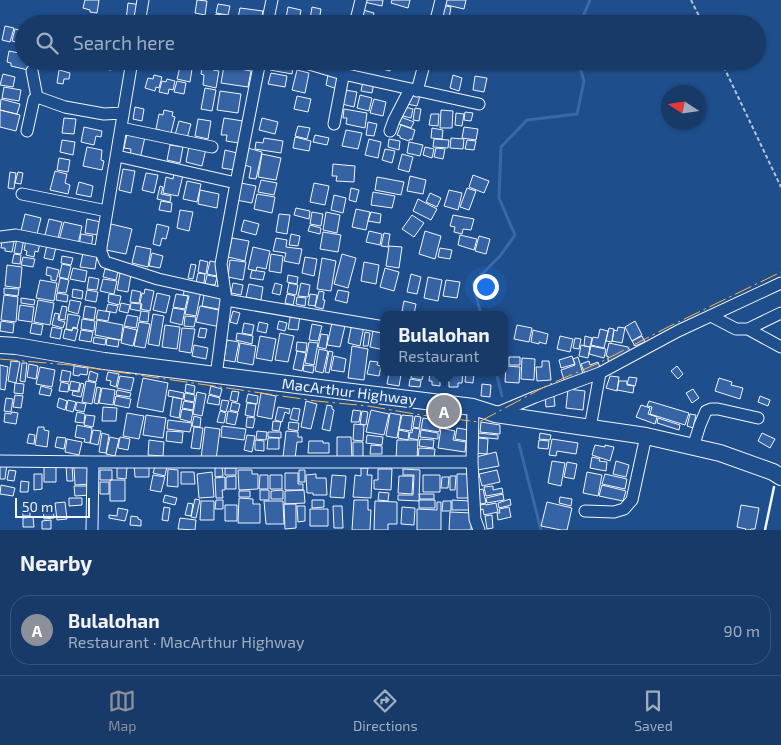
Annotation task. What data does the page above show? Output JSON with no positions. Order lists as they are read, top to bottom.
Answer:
{
  "streets": {
    "highway": ["MacArthur Highway"]
  },
  "scale_bar": "50 m",
  "north": "left",
  "page": {
    "search": "Search here",
    "popup": ["Bulalohan", "Restaurant"],
    "pins": "A",
    "scale": "50 m",
    "heading": "Nearby",
    "list": [
      {
        "mark": "A",
        "name": "Bulalohan",
        "note": "Restaurant · MacArthur Highway",
        "value": "90 m"
      }
    ],
    "nav": ["Map", "Directions", "Saved"]
  }
}
